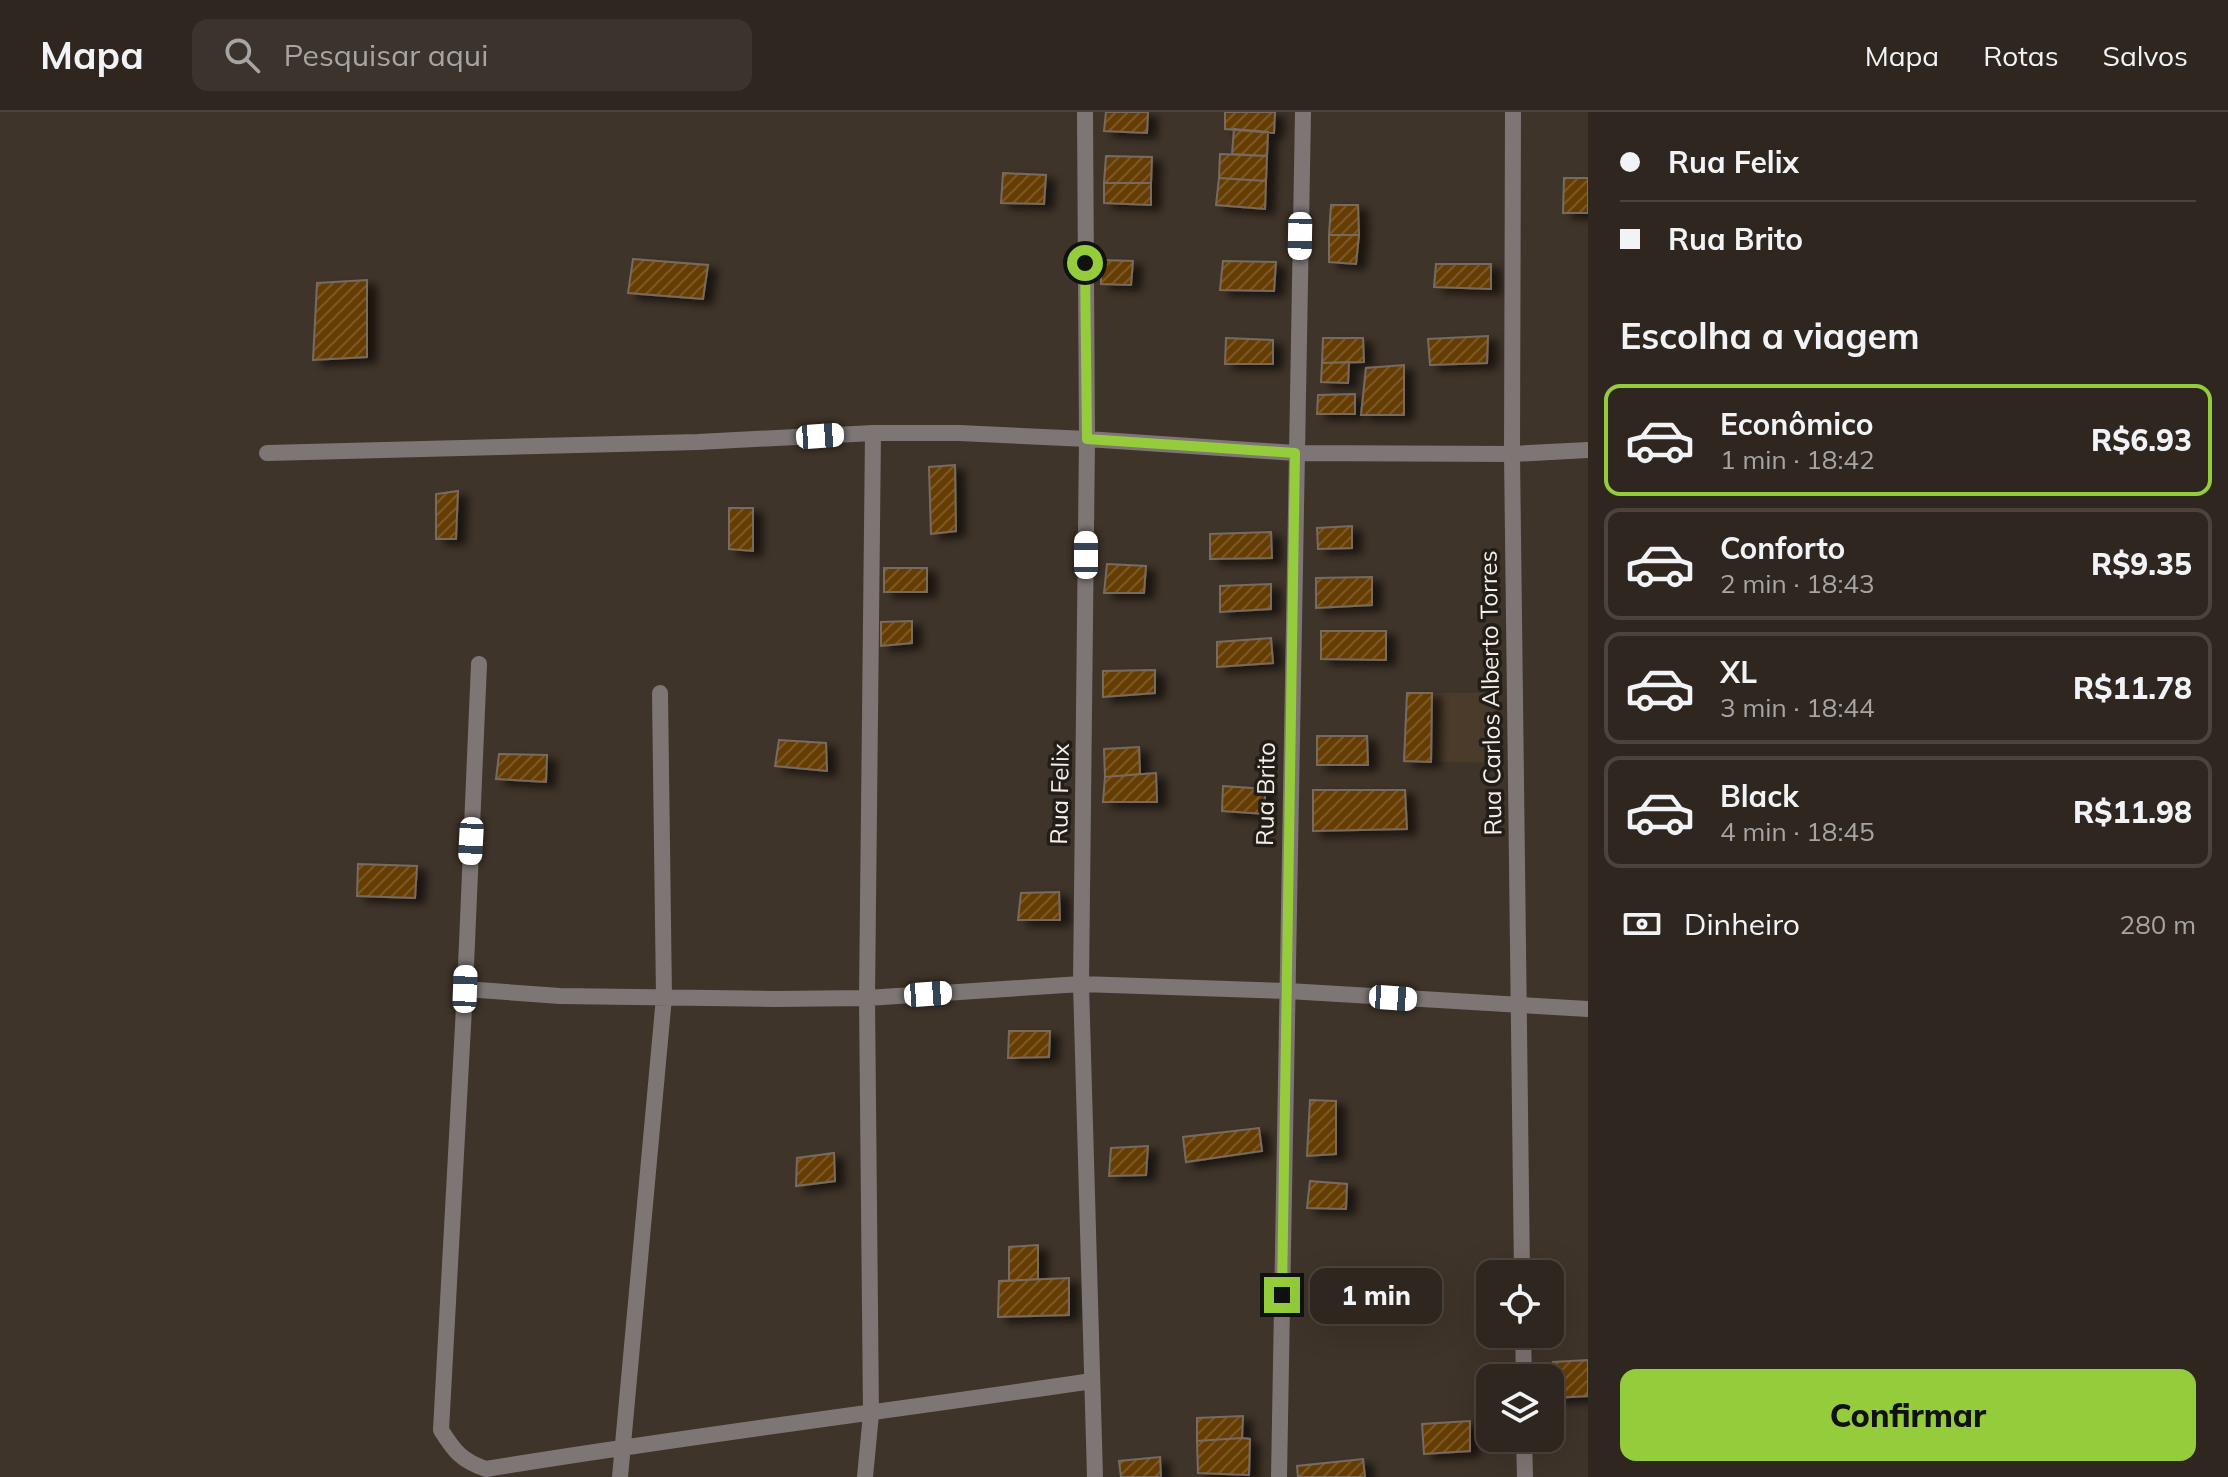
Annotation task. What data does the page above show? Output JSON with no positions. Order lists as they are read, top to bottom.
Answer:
{
  "streets": {
    "street": ["Rua Carlos Alberto Torres", "Rua Felix", "Rua Brito"]
  },
  "page": {
    "header": "Mapa",
    "search": "Pesquisar aqui",
    "nav": ["Mapa", "Rotas", "Salvos"],
    "banner": ["Rua Felix", "Rua Brito"],
    "heading": "Escolha a viagem",
    "list": [
      {
        "name": "Econômico",
        "note": "1 min · 18:42",
        "value": "R$6.93"
      },
      {
        "name": "Conforto",
        "note": "2 min · 18:43",
        "value": "R$9.35"
      },
      {
        "name": "XL",
        "note": "3 min · 18:44",
        "value": "R$11.78"
      },
      {
        "name": "Black",
        "note": "4 min · 18:45",
        "value": "R$11.98"
      }
    ],
    "pay": ["Dinheiro", "280 m"],
    "bubble": "1 min",
    "buttons": "Confirmar"
  }
}
